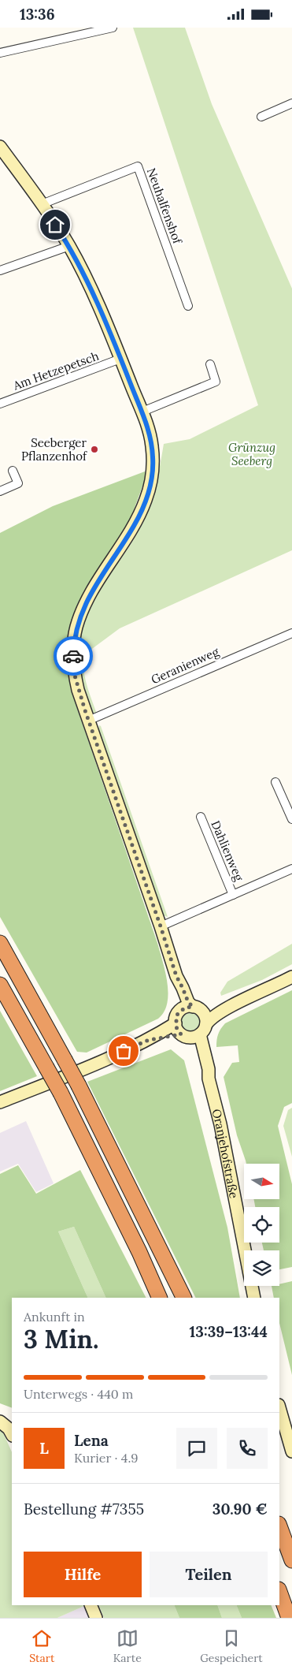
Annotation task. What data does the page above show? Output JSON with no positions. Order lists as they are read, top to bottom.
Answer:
{
  "streets": {
    "street": [
      "Neuhalfenshof",
      "Am Hetzepetsch",
      "Geranienweg",
      "Dahlienweg",
      "Oranjehofstraße"
    ]
  },
  "parks": ["Grünzug Seeberg"],
  "places": ["Seeberger Pflanzenhof"],
  "north": "right",
  "page": {
    "status": "13:36",
    "heading": ["3 Min.", "Ankunft in", "13:39–13:44"],
    "panel": [
      "Lena",
      "Kurier · 4.9",
      "Bestellung #7355",
      "30.90 €"
    ],
    "bar": "Unterwegs · 440 m",
    "round": "L",
    "buttons": ["Hilfe", "Teilen"],
    "tabs": ["Start", "Karte", "Gespeichert"]
  }
}
